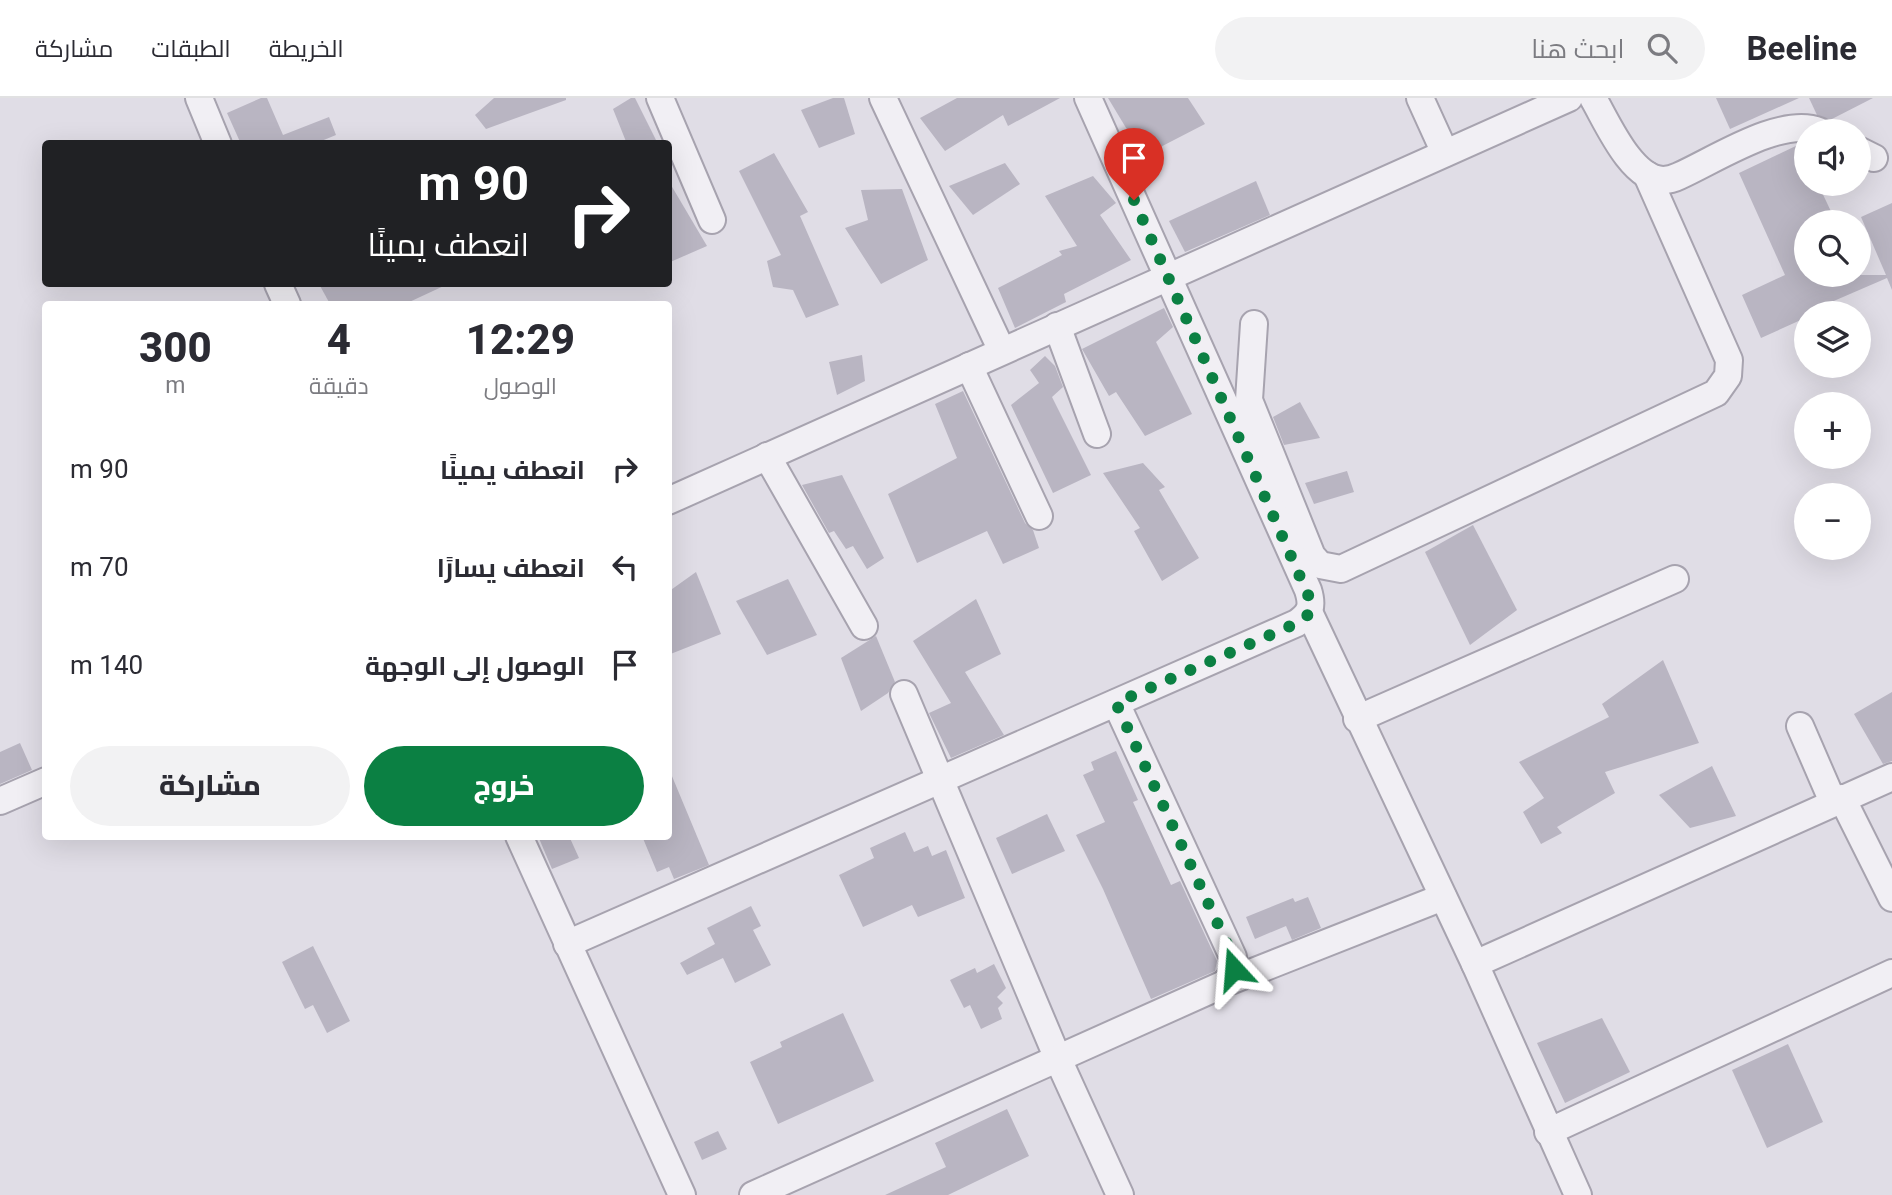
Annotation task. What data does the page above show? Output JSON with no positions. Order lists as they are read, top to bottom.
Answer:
{
  "page": {
    "header": "Beeline",
    "search": "ابحث هنا",
    "nav": ["الخريطة", "الطبقات", "مشاركة"],
    "map_buttons": ["+", "−"],
    "turn": ["90 m", "انعطف يمينًا"],
    "eta": [
      "12:29",
      "الوصول",
      "4",
      "دقيقة",
      "300",
      "m"
    ],
    "list": [
      {
        "name": "انعطف يمينًا",
        "value": "90 m"
      },
      {
        "name": "انعطف يسارًا",
        "value": "70 m"
      },
      {
        "name": "الوصول إلى الوجهة",
        "value": "140 m"
      }
    ],
    "buttons": ["خروج", "مشاركة"]
  }
}
